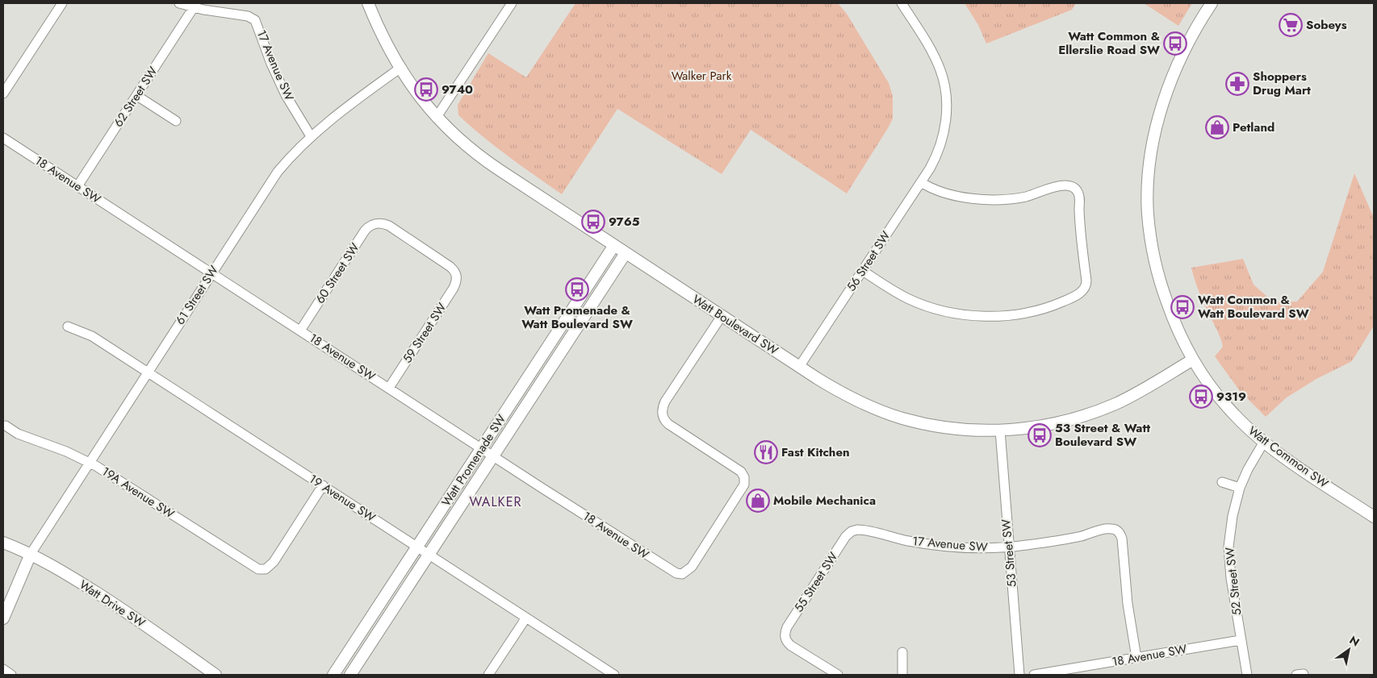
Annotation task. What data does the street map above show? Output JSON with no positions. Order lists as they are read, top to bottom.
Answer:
{
  "streets": {
    "street": [
      "17 Avenue SW",
      "62 Street SW",
      "18 Avenue SW",
      "56 Street SW",
      "60 Street SW",
      "61 Street SW",
      "Watt Boulevard SW",
      "59 Street SW",
      "Watt Common SW",
      "Watt Promenade SW",
      "19A Avenue SW",
      "19 Avenue SW",
      "53 Street SW",
      "52 Street SW",
      "55 Street SW",
      "Watt Drive SW"
    ]
  },
  "crossings": [
    ["17 Avenue SW", "62 Street SW"],
    ["17 Avenue SW", "18 Avenue SW"],
    ["17 Avenue SW", "61 Street SW"],
    ["17 Avenue SW", "53 Street SW"],
    ["17 Avenue SW", "55 Street SW"],
    ["62 Street SW", "18 Avenue SW"],
    ["18 Avenue SW", "60 Street SW"],
    ["18 Avenue SW", "61 Street SW"],
    ["18 Avenue SW", "Watt Boulevard SW"],
    ["18 Avenue SW", "59 Street SW"],
    ["18 Avenue SW", "Watt Promenade SW"],
    ["18 Avenue SW", "52 Street SW"],
    ["56 Street SW", "Watt Boulevard SW"],
    ["60 Street SW", "59 Street SW"],
    ["61 Street SW", "Watt Boulevard SW"],
    ["61 Street SW", "19A Avenue SW"],
    ["61 Street SW", "19 Avenue SW"],
    ["61 Street SW", "Watt Drive SW"],
    ["Watt Boulevard SW", "Watt Common SW"],
    ["Watt Boulevard SW", "Watt Promenade SW"],
    ["Watt Boulevard SW", "53 Street SW"],
    ["Watt Common SW", "52 Street SW"],
    ["Watt Promenade SW", "19 Avenue SW"],
    ["19A Avenue SW", "19 Avenue SW"]
  ],
  "districts": ["WALKER"],
  "parks": ["Walker Park"],
  "places": {
    "supermarket": ["Sobeys"],
    "bus stop": [
      "Watt Common & Ellerslie Road SW",
      "9740",
      "9765",
      "Watt Promenade & Watt Boulevard SW",
      "Watt Common & Watt Boulevard SW",
      "9319",
      "53 Street & Watt Boulevard SW"
    ],
    "pharmacy": ["Shoppers Drug Mart"],
    "shop": ["Petland", "Mobile Mechanica"],
    "restaurant": ["Fast Kitchen"]
  },
  "north": "top right"
}
